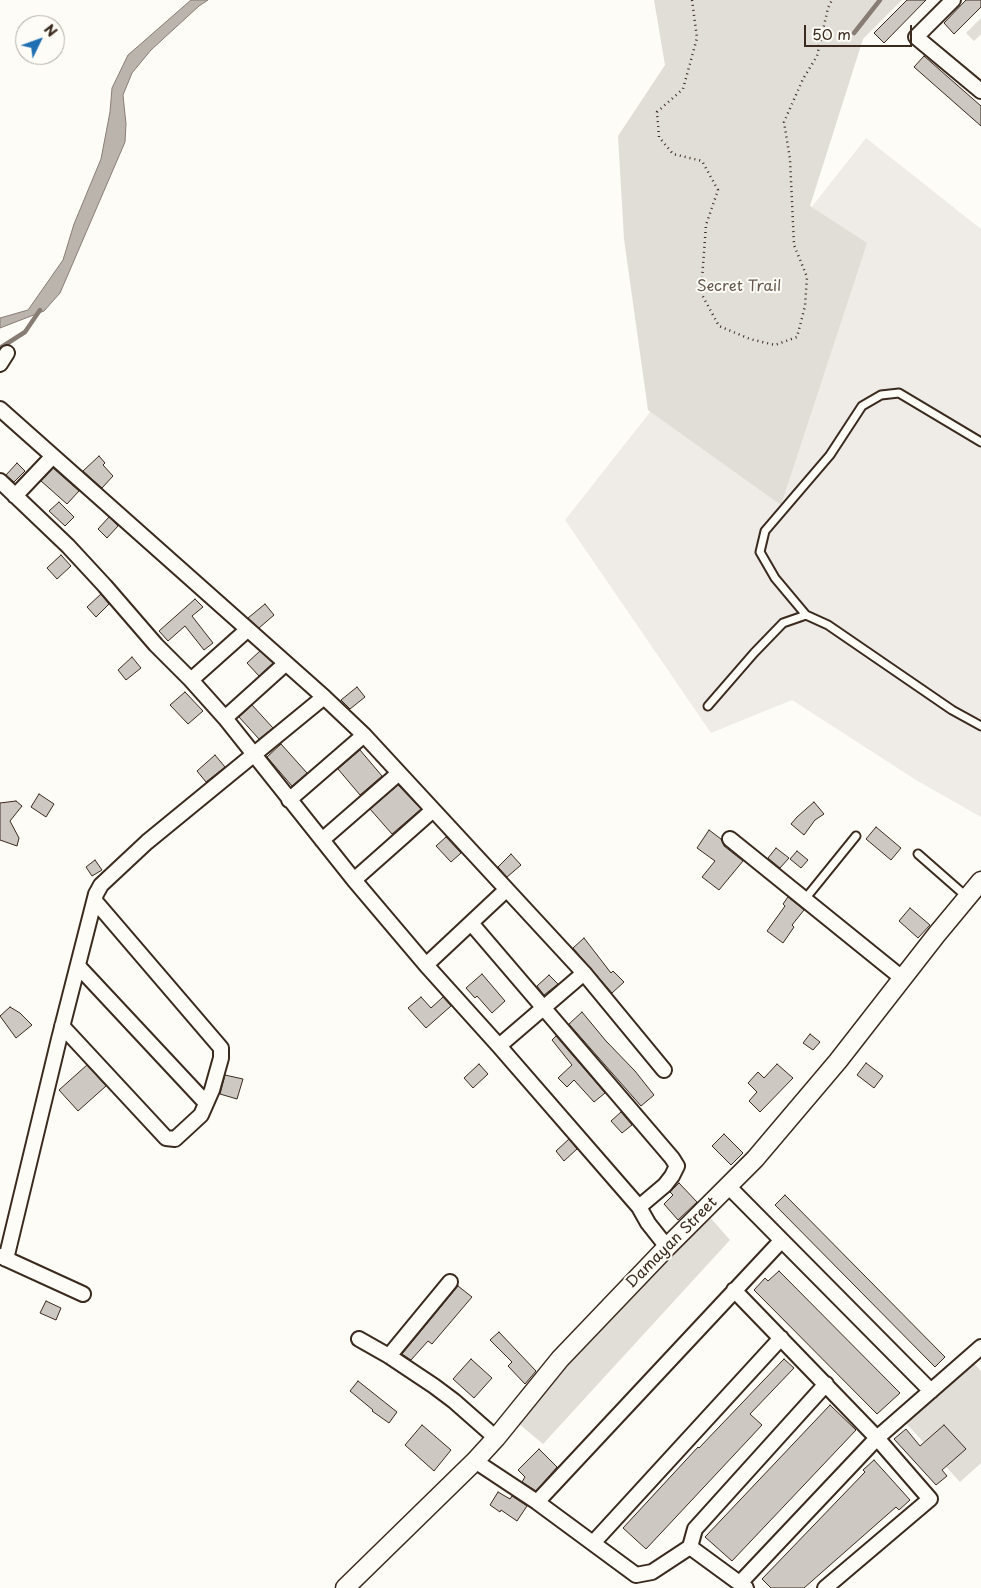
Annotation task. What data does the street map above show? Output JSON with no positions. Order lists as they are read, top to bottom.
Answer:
{
  "streets": {
    "street": ["Damayan Street"]
  },
  "parks": ["Secret Trail"],
  "scale_bar": "50 m",
  "north": "top right"
}
